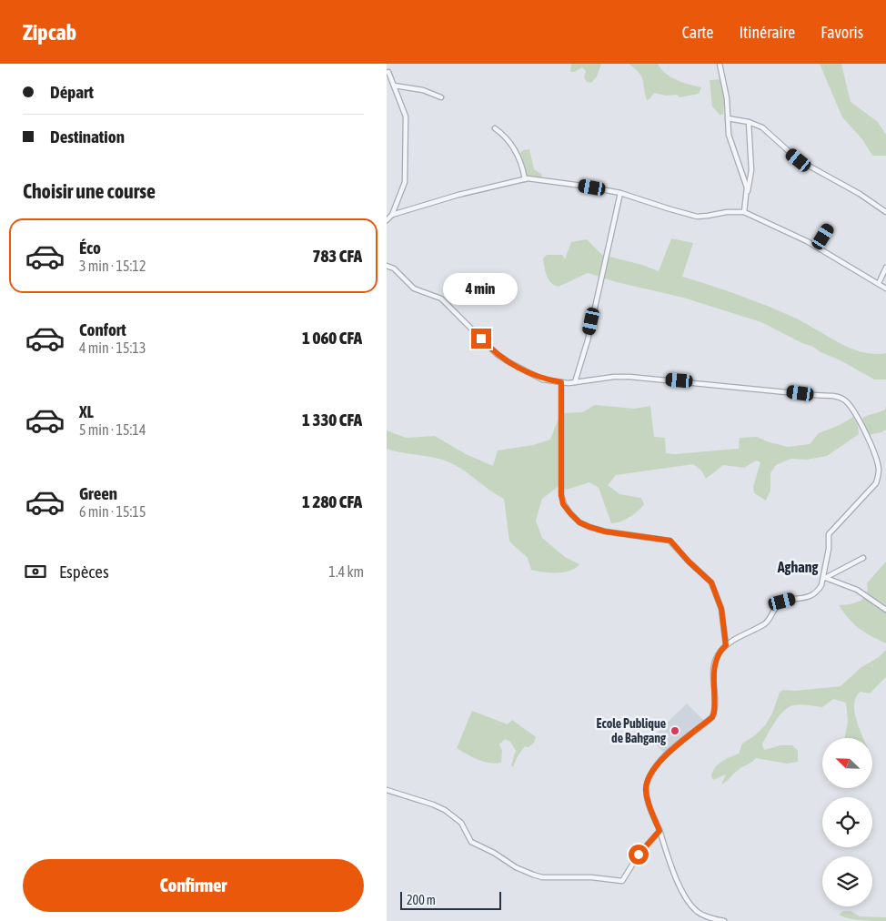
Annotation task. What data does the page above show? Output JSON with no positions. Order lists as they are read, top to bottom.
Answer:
{
  "districts": ["Aghang"],
  "places": ["Ecole Publique de Bahgang"],
  "scale_bar": "200 m",
  "north": "top left",
  "page": {
    "header": "Zipcab",
    "nav": ["Carte", "Itinéraire", "Favoris"],
    "banner": ["Départ", "Destination"],
    "heading": "Choisir une course",
    "list": [
      {
        "name": "Éco",
        "note": "3 min · 15:12",
        "value": "783 CFA"
      },
      {
        "name": "Confort",
        "note": "4 min · 15:13",
        "value": "1 060 CFA"
      },
      {
        "name": "XL",
        "note": "5 min · 15:14",
        "value": "1 330 CFA"
      },
      {
        "name": "Green",
        "note": "6 min · 15:15",
        "value": "1 280 CFA"
      }
    ],
    "bubble": "4 min",
    "pay": ["Espèces", "1.4 km"],
    "buttons": "Confirmer",
    "scale": "200 m"
  }
}
